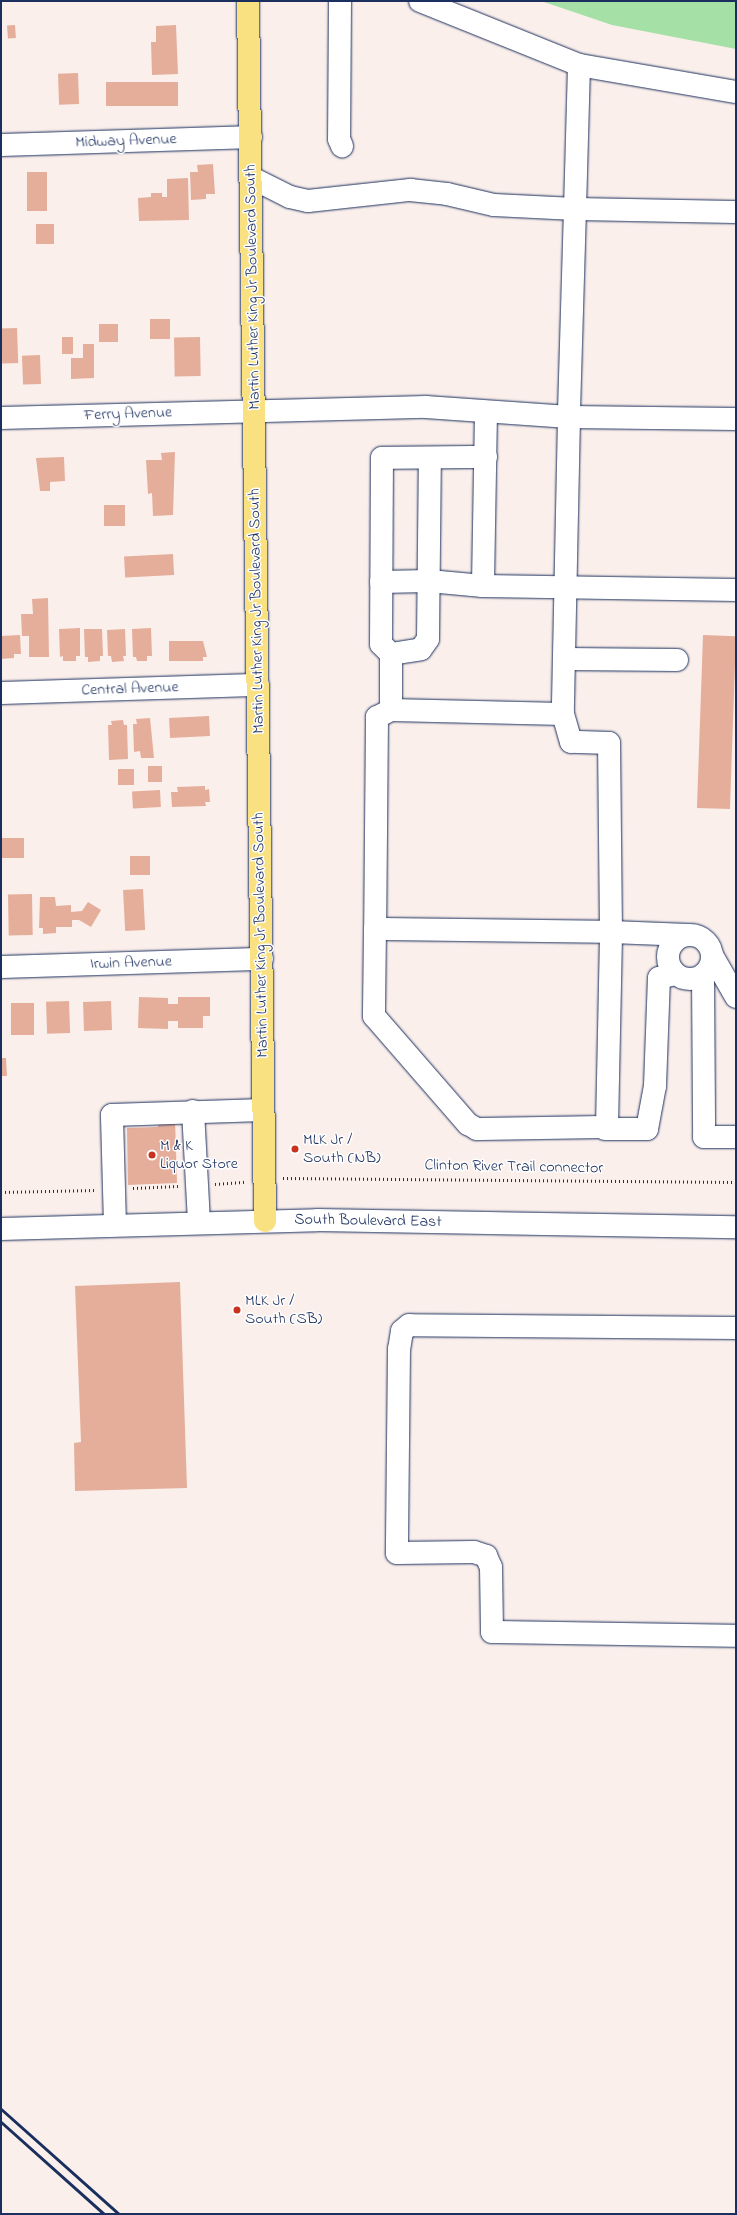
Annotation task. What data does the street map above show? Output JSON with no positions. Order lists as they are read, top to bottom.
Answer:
{
  "streets": {
    "main road": ["Martin Luther King Jr Boulevard South"],
    "street": [
      "Midway Avenue",
      "Ferry Avenue",
      "Central Avenue",
      "Irwin Avenue",
      "South Boulevard East"
    ],
    "path": ["Clinton River Trail connector"]
  },
  "crossings": [
    ["Midway Avenue", "Martin Luther King Jr Boulevard South"],
    ["Martin Luther King Jr Boulevard South", "Ferry Avenue"],
    ["Martin Luther King Jr Boulevard South", "Central Avenue"],
    ["Martin Luther King Jr Boulevard South", "Irwin Avenue"],
    ["Martin Luther King Jr Boulevard South", "South Boulevard East"]
  ],
  "places": ["MLK Jr / South (NB)", "M & K Liquor Store", "MLK Jr / South (SB)"]
}
